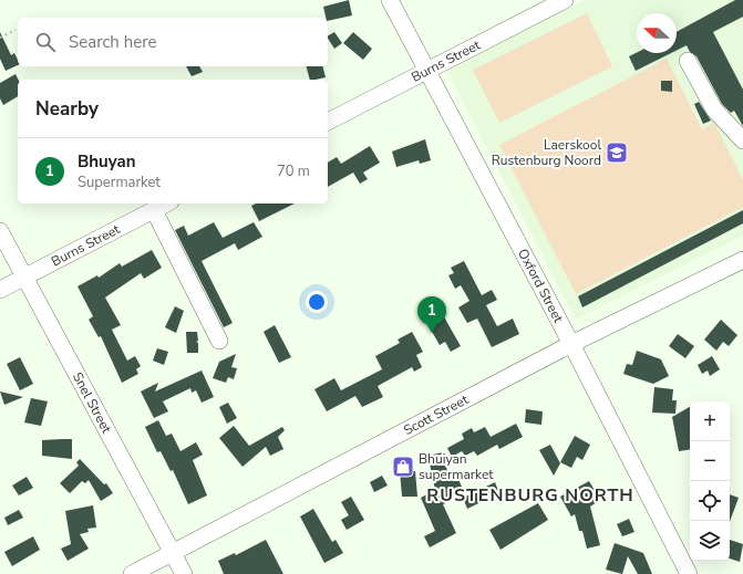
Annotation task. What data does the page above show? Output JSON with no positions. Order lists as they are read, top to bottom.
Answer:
{
  "streets": {
    "street": [
      "Burns Street",
      "Oxford Street",
      "Snel Street",
      "Scott Street"
    ]
  },
  "crossings": [
    ["Burns Street", "Oxford Street"],
    ["Burns Street", "Snel Street"],
    ["Oxford Street", "Scott Street"],
    ["Snel Street", "Scott Street"]
  ],
  "districts": ["RUSTENBURG NORTH"],
  "places": {
    "school or university": ["Laerskool Rustenburg Noord"],
    "shop": ["Bhuiyan supermarket"]
  },
  "north": "left",
  "page": {
    "search": "Search here",
    "heading": "Nearby",
    "list": [
      {
        "mark": "1",
        "name": "Bhuyan",
        "note": "Supermarket",
        "value": "70 m"
      }
    ],
    "pins": "1",
    "map_buttons": ["+", "−"]
  }
}
